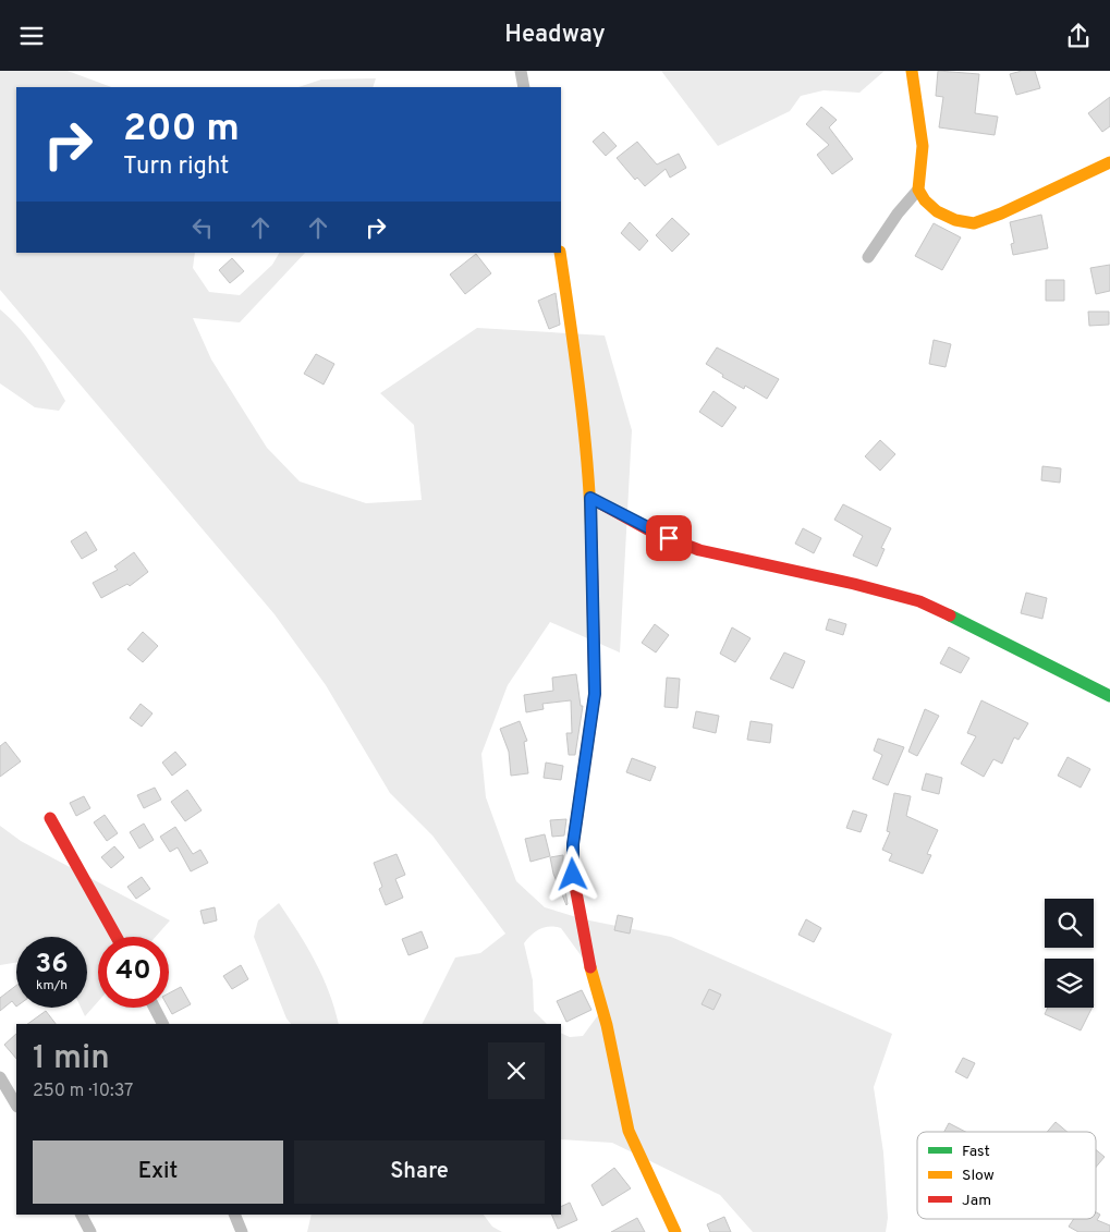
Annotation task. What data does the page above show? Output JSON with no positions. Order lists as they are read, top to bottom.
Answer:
{
  "legend": ["Fast", "Slow", "Jam"],
  "page": {
    "header": "Headway",
    "turn": ["200 m", "Turn right"],
    "speed": "36 km/h",
    "limit": "40",
    "heading": ["1 min", "250 m · 10:37"],
    "buttons": ["Exit", "Share"]
  }
}
